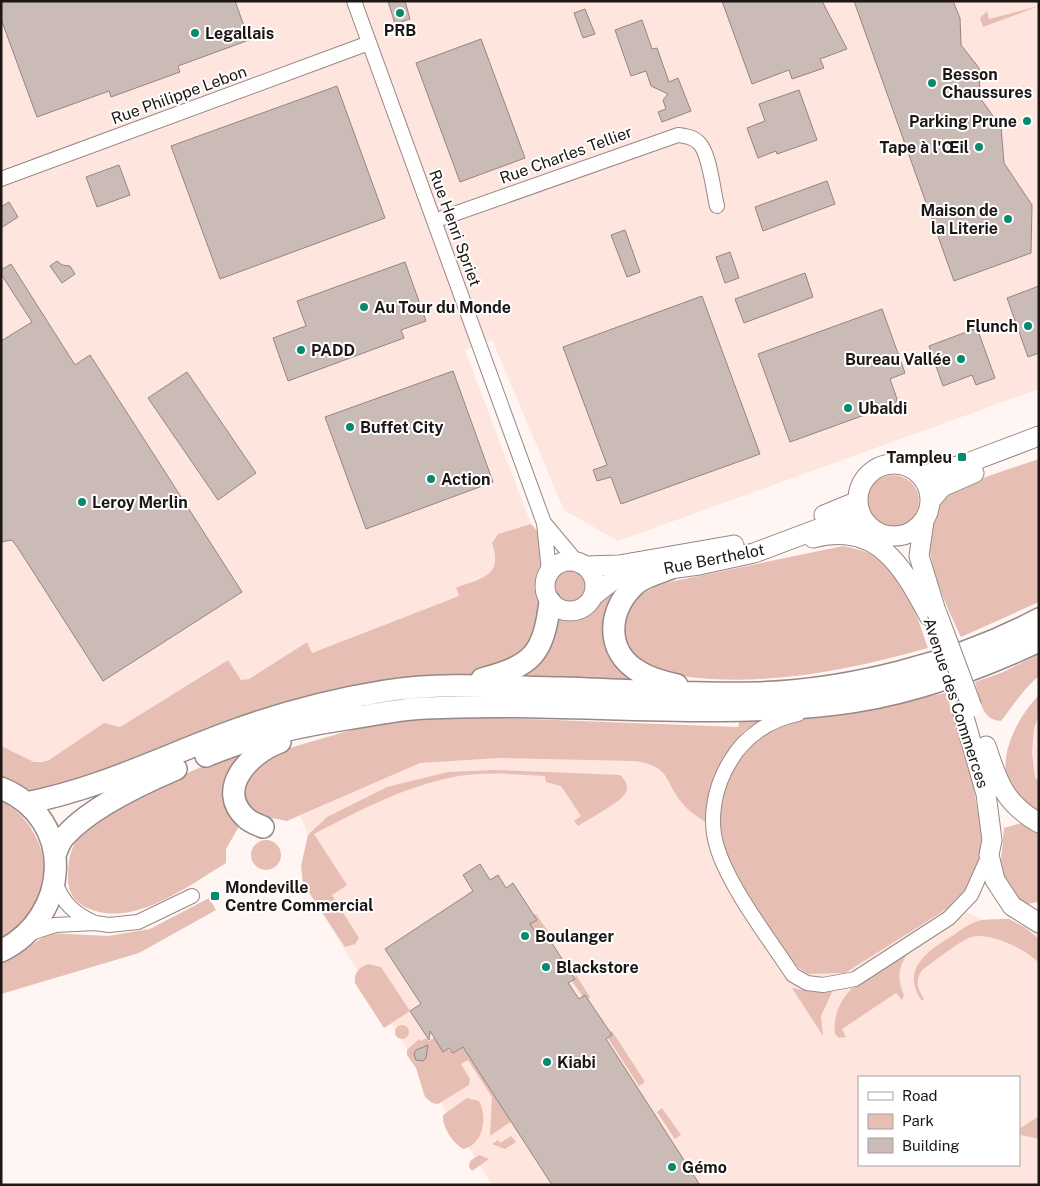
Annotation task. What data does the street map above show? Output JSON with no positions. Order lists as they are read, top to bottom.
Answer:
{
  "streets": {
    "street": [
      "Rue Philippe Lebon",
      "Rue Charles Tellier",
      "Rue Henri Spriet",
      "Rue Berthelot",
      "Avenue des Commerces"
    ]
  },
  "crossings": [
    ["Rue Philippe Lebon", "Rue Henri Spriet"],
    ["Rue Charles Tellier", "Rue Henri Spriet"],
    ["Rue Berthelot", "Avenue des Commerces"]
  ],
  "places": {
    "other": [
      "PRB",
      "Legallais",
      "Besson Chaussures",
      "Parking Prune",
      "Tape à l'Œil",
      "Maison de la Literie",
      "Au Tour du Monde",
      "Flunch",
      "PADD",
      "Bureau Vallée",
      "Ubaldi",
      "Buffet City",
      "Action",
      "Leroy Merlin",
      "Boulanger",
      "Blackstore",
      "Kiabi",
      "Gémo"
    ],
    "transit": ["Tampleu", "Mondeville Centre Commercial"]
  },
  "legend": ["Road", "Park", "Building"]
}
